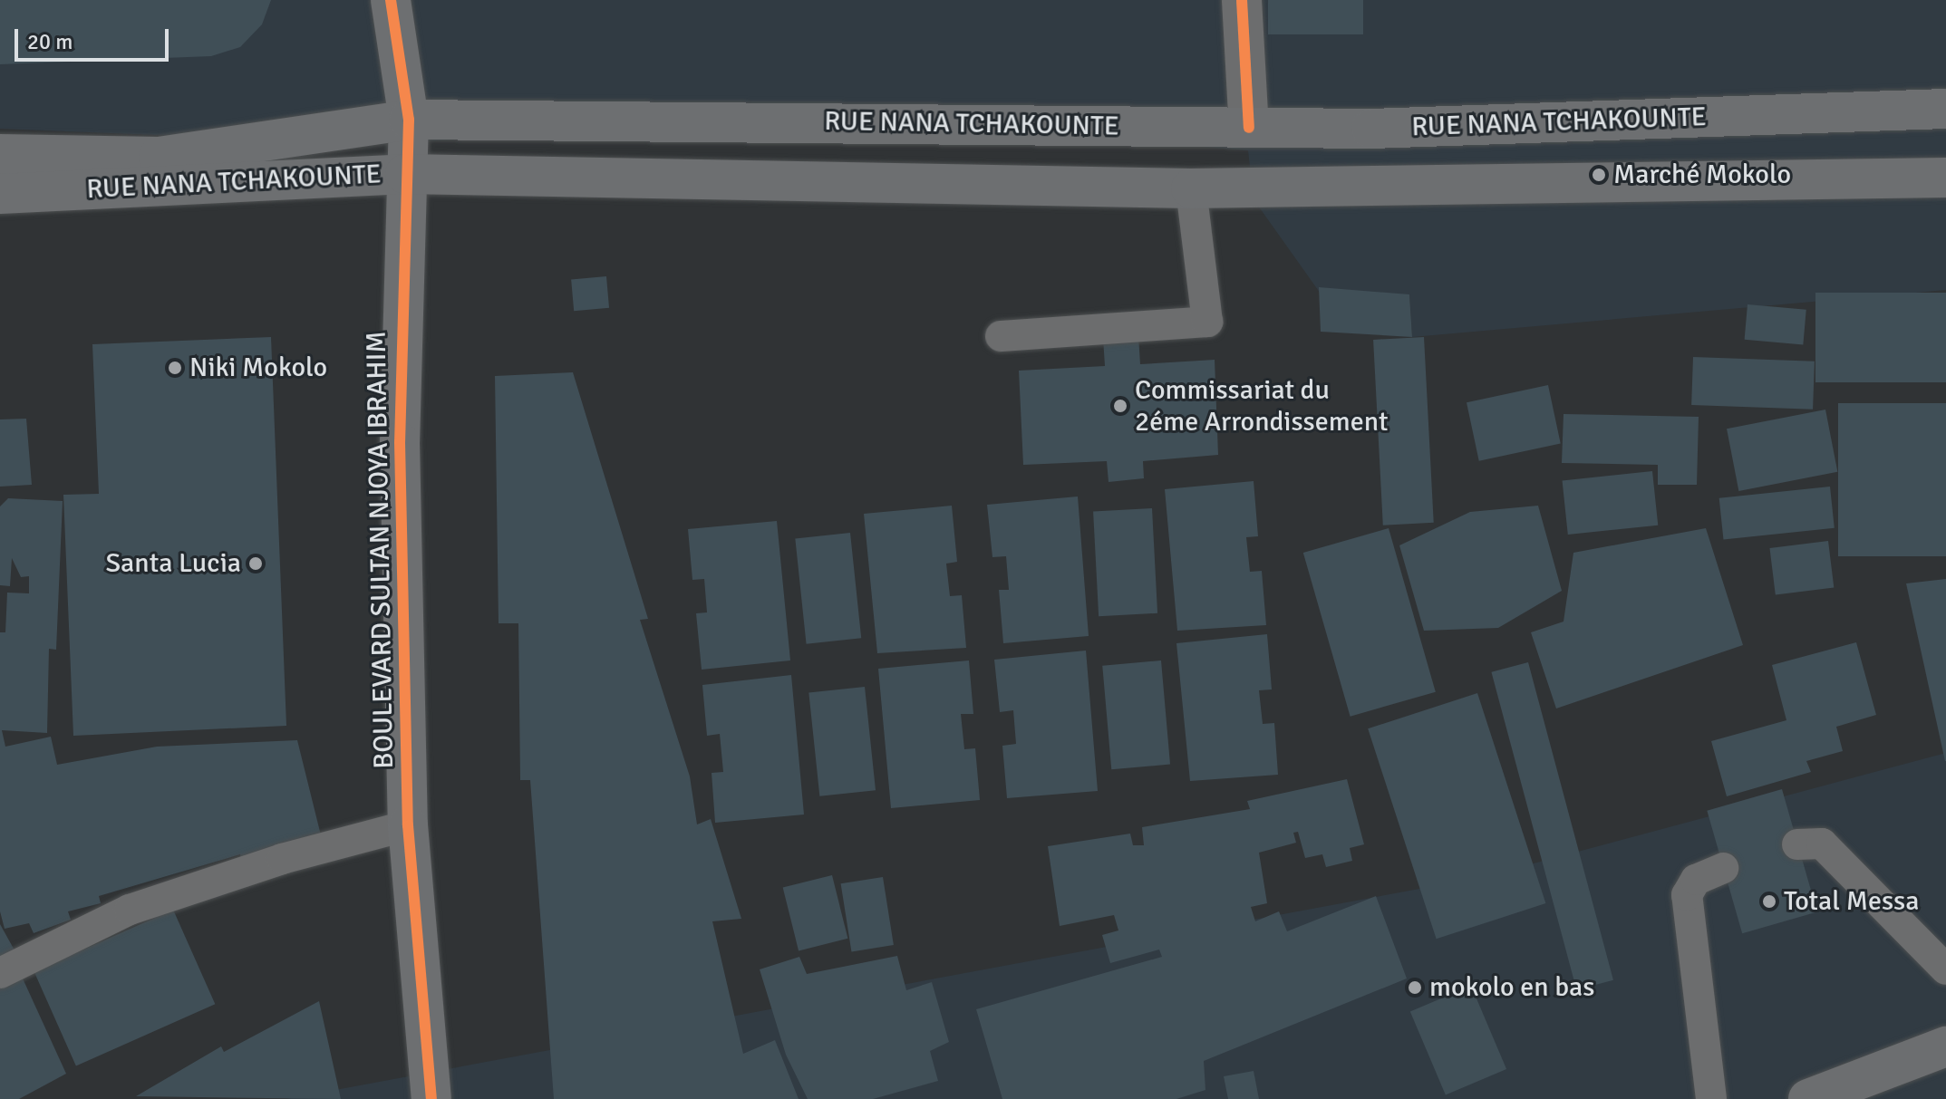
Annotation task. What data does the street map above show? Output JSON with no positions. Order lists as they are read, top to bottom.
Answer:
{
  "streets": {
    "main road": ["RUE NANA TCHAKOUNTE", "BOULEVARD SULTAN NJOYA IBRAHIM"]
  },
  "crossings": [
    ["RUE NANA TCHAKOUNTE", "BOULEVARD SULTAN NJOYA IBRAHIM"]
  ],
  "places": [
    "Marché Mokolo",
    "Niki Mokolo",
    "Commissariat du 2éme Arrondissement",
    "Santa Lucia",
    "Total Messa",
    "mokolo en bas"
  ],
  "scale_bar": "20 m"
}
